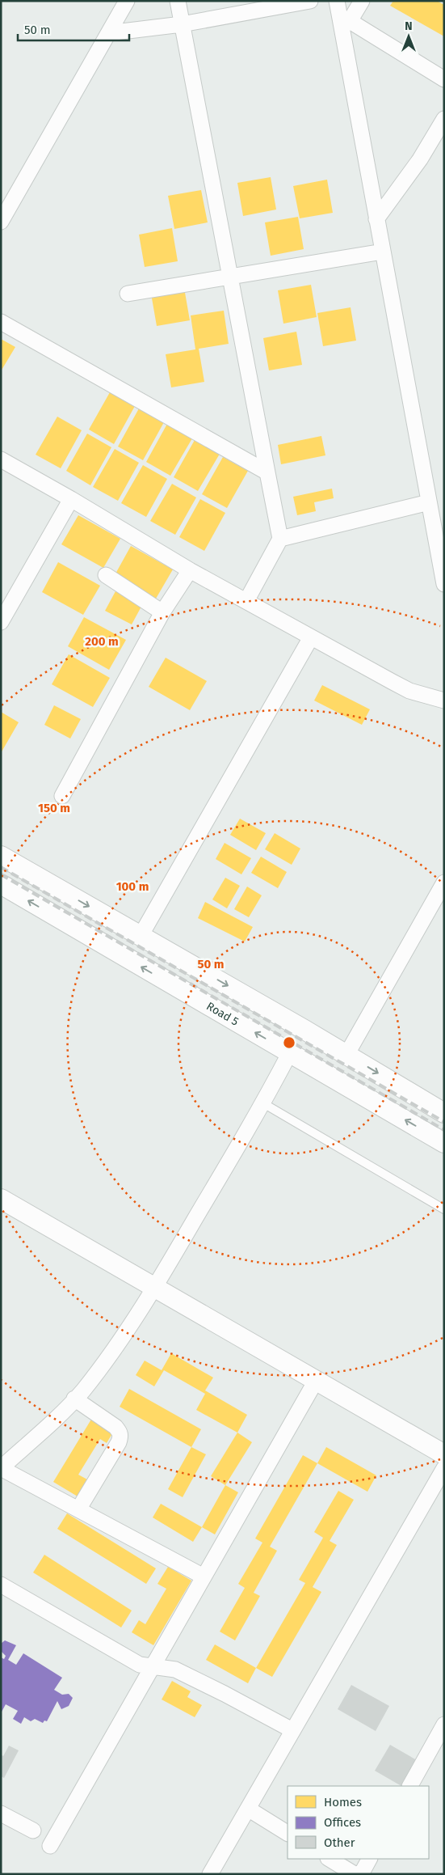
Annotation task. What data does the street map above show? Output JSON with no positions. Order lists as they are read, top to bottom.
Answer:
{
  "streets": {
    "street": ["Road 5"]
  },
  "legend": ["Homes", "Offices", "Other"],
  "scale_bar": "50 m",
  "north": "top",
  "rings": [
    "200 m",
    "150 m",
    "100 m",
    "50 m"
  ]
}
